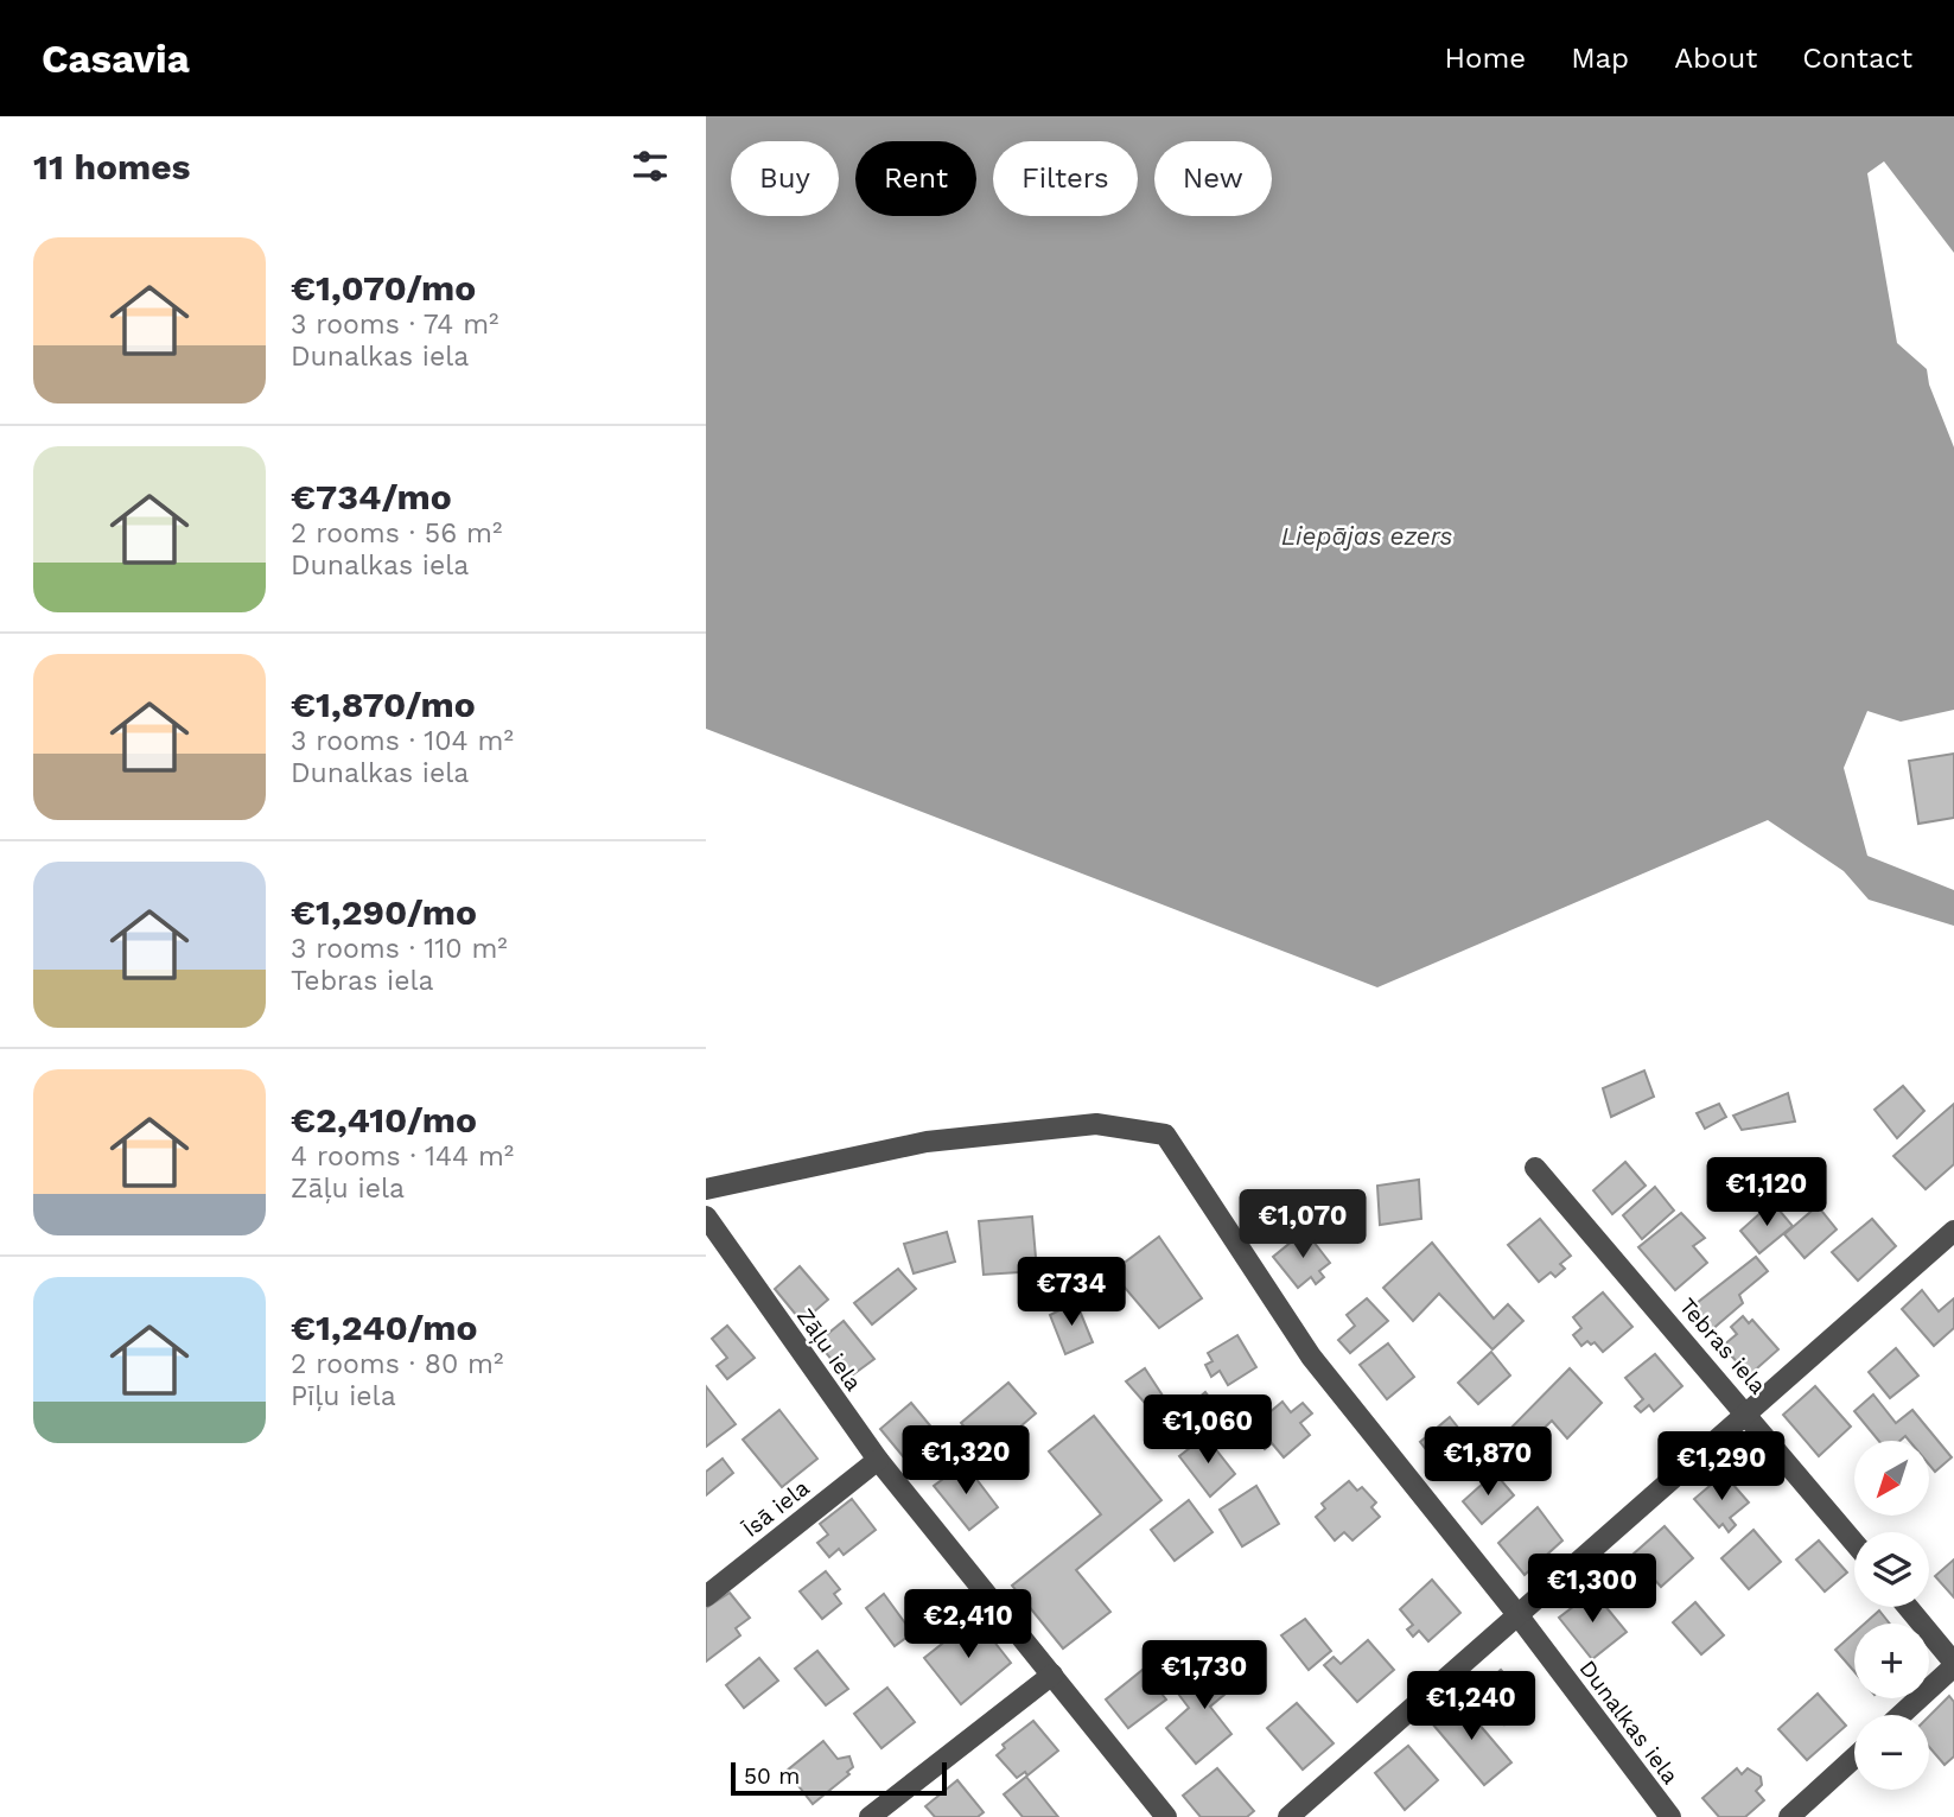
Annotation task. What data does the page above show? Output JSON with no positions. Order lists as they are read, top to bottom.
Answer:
{
  "streets": {
    "street": [
      "Tebras iela",
      "Zāļu iela",
      "Īsā iela",
      "Dunalkas iela"
    ]
  },
  "crossings": [
    ["Zāļu iela", "Īsā iela"]
  ],
  "water": ["Liepājas ezers"],
  "scale_bar": "50 m",
  "north": "bottom left",
  "page": {
    "header": "Casavia",
    "nav": [
      "Home",
      "Map",
      "About",
      "Contact"
    ],
    "heading": "11 homes",
    "chip": [
      "Buy",
      "Rent",
      "Filters",
      "New"
    ],
    "list": [
      {
        "name": "€1,070/mo",
        "note": "3 rooms · 74 m² · Dunalkas iela"
      },
      {
        "name": "€734/mo",
        "note": "2 rooms · 56 m² · Dunalkas iela"
      },
      {
        "name": "€1,870/mo",
        "note": "3 rooms · 104 m² · Dunalkas iela"
      },
      {
        "name": "€1,290/mo",
        "note": "3 rooms · 110 m² · Tebras iela"
      },
      {
        "name": "€2,410/mo",
        "note": "4 rooms · 144 m² · Zāļu iela"
      },
      {
        "name": "€1,240/mo",
        "note": "2 rooms · 80 m² · Pīļu iela"
      }
    ],
    "price": [
      "€1,120",
      "€1,070",
      "€734",
      "€1,060",
      "€1,320",
      "€1,870",
      "€1,290",
      "€1,300",
      "€2,410",
      "€1,730",
      "€1,240"
    ],
    "map_buttons": ["+", "−"],
    "scale": "50 m"
  }
}
